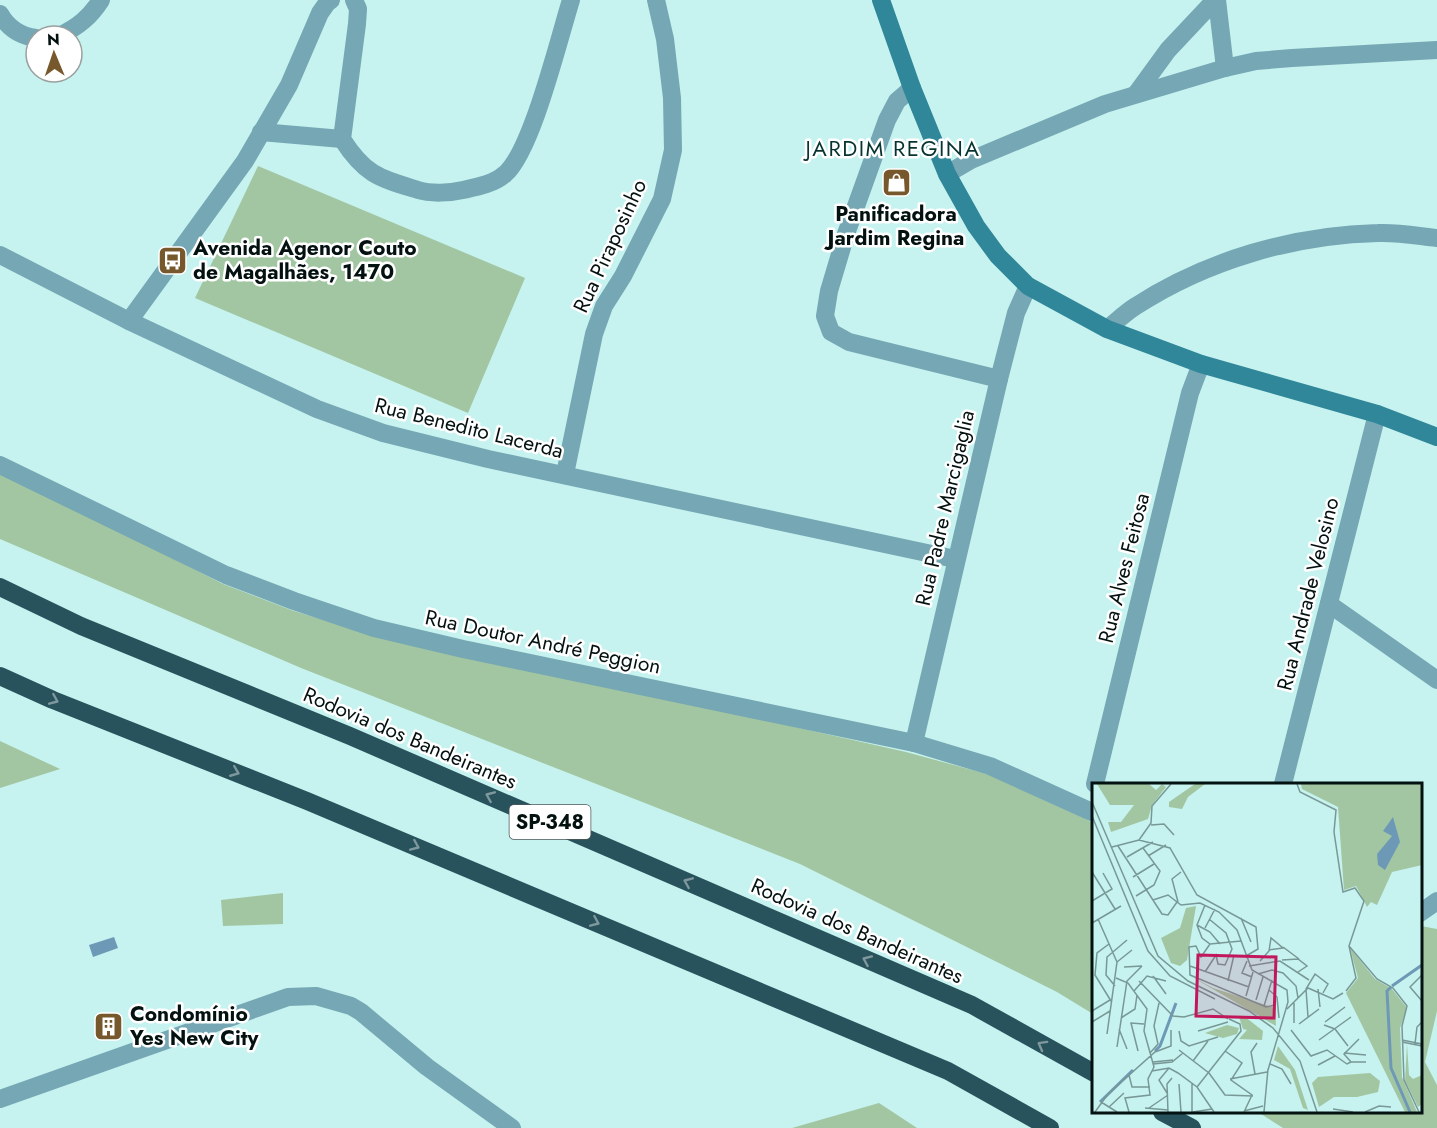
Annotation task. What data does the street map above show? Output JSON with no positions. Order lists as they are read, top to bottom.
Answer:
{
  "streets": {
    "highway": ["Rodovia dos Bandeirantes", "SP-348"],
    "street": [
      "Rua Piraposinho",
      "Rua Benedito Lacerda",
      "Rua Padre Marcigaglia",
      "Rua Alves Feitosa",
      "Rua Andrade Velosino",
      "Rua Doutor André Peggion"
    ]
  },
  "crossings": [
    ["Rua Piraposinho", "Rua Benedito Lacerda"],
    ["Rua Benedito Lacerda", "Rua Padre Marcigaglia"],
    ["Rua Padre Marcigaglia", "Rua Doutor André Peggion"]
  ],
  "districts": ["JARDIM REGINA"],
  "places": {
    "shop": ["Panificadora Jardim Regina"],
    "bus stop": ["Avenida Agenor Couto de Magalhães, 1470"],
    "building": ["Condomínio Yes New City"]
  },
  "north": "top"
}
